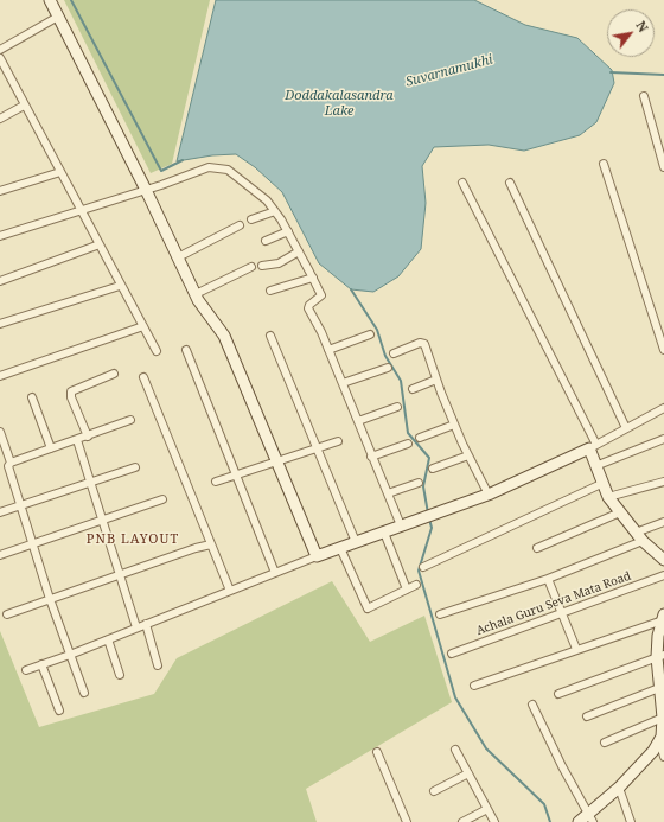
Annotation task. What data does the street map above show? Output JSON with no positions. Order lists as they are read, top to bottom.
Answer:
{
  "streets": {
    "street": ["Achala Guru Seva Mata Road"]
  },
  "districts": ["PNB LAYOUT"],
  "water": ["Suvarnamukhi", "Doddakalasandra Lake"],
  "north": "top right"
}
